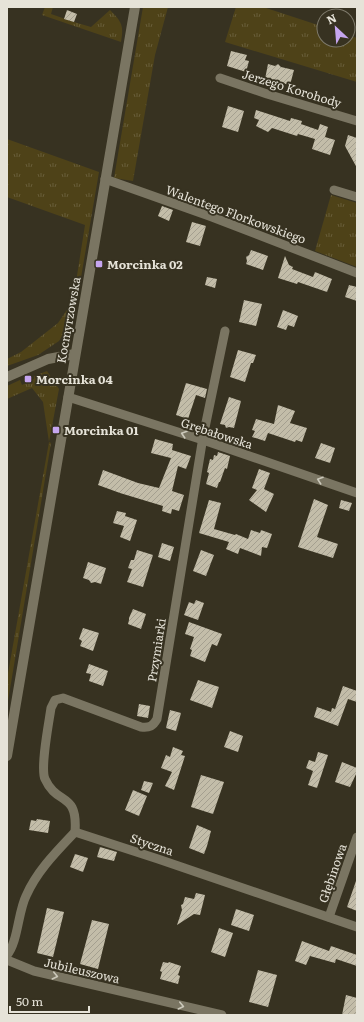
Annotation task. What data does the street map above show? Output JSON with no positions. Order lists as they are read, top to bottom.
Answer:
{
  "streets": {
    "main road": ["Kocmyrzowska"],
    "street": [
      "Jerzego Korohody",
      "Walentego Florkowskiego",
      "Grębałowska",
      "Przymiarki",
      "Styczna",
      "Głębinowa",
      "Jubileuszowa"
    ]
  },
  "crossings": [
    ["Walentego Florkowskiego", "Kocmyrzowska"],
    ["Kocmyrzowska", "Grębałowska"],
    ["Grębałowska", "Przymiarki"],
    ["Przymiarki", "Styczna"],
    ["Styczna", "Głębinowa"]
  ],
  "one_way": ["Grębałowska", "Jubileuszowa"],
  "places": {
    "transit": ["Morcinka 02", "Morcinka 04", "Morcinka 01"]
  },
  "scale_bar": "50 m",
  "north": "top left"
}
